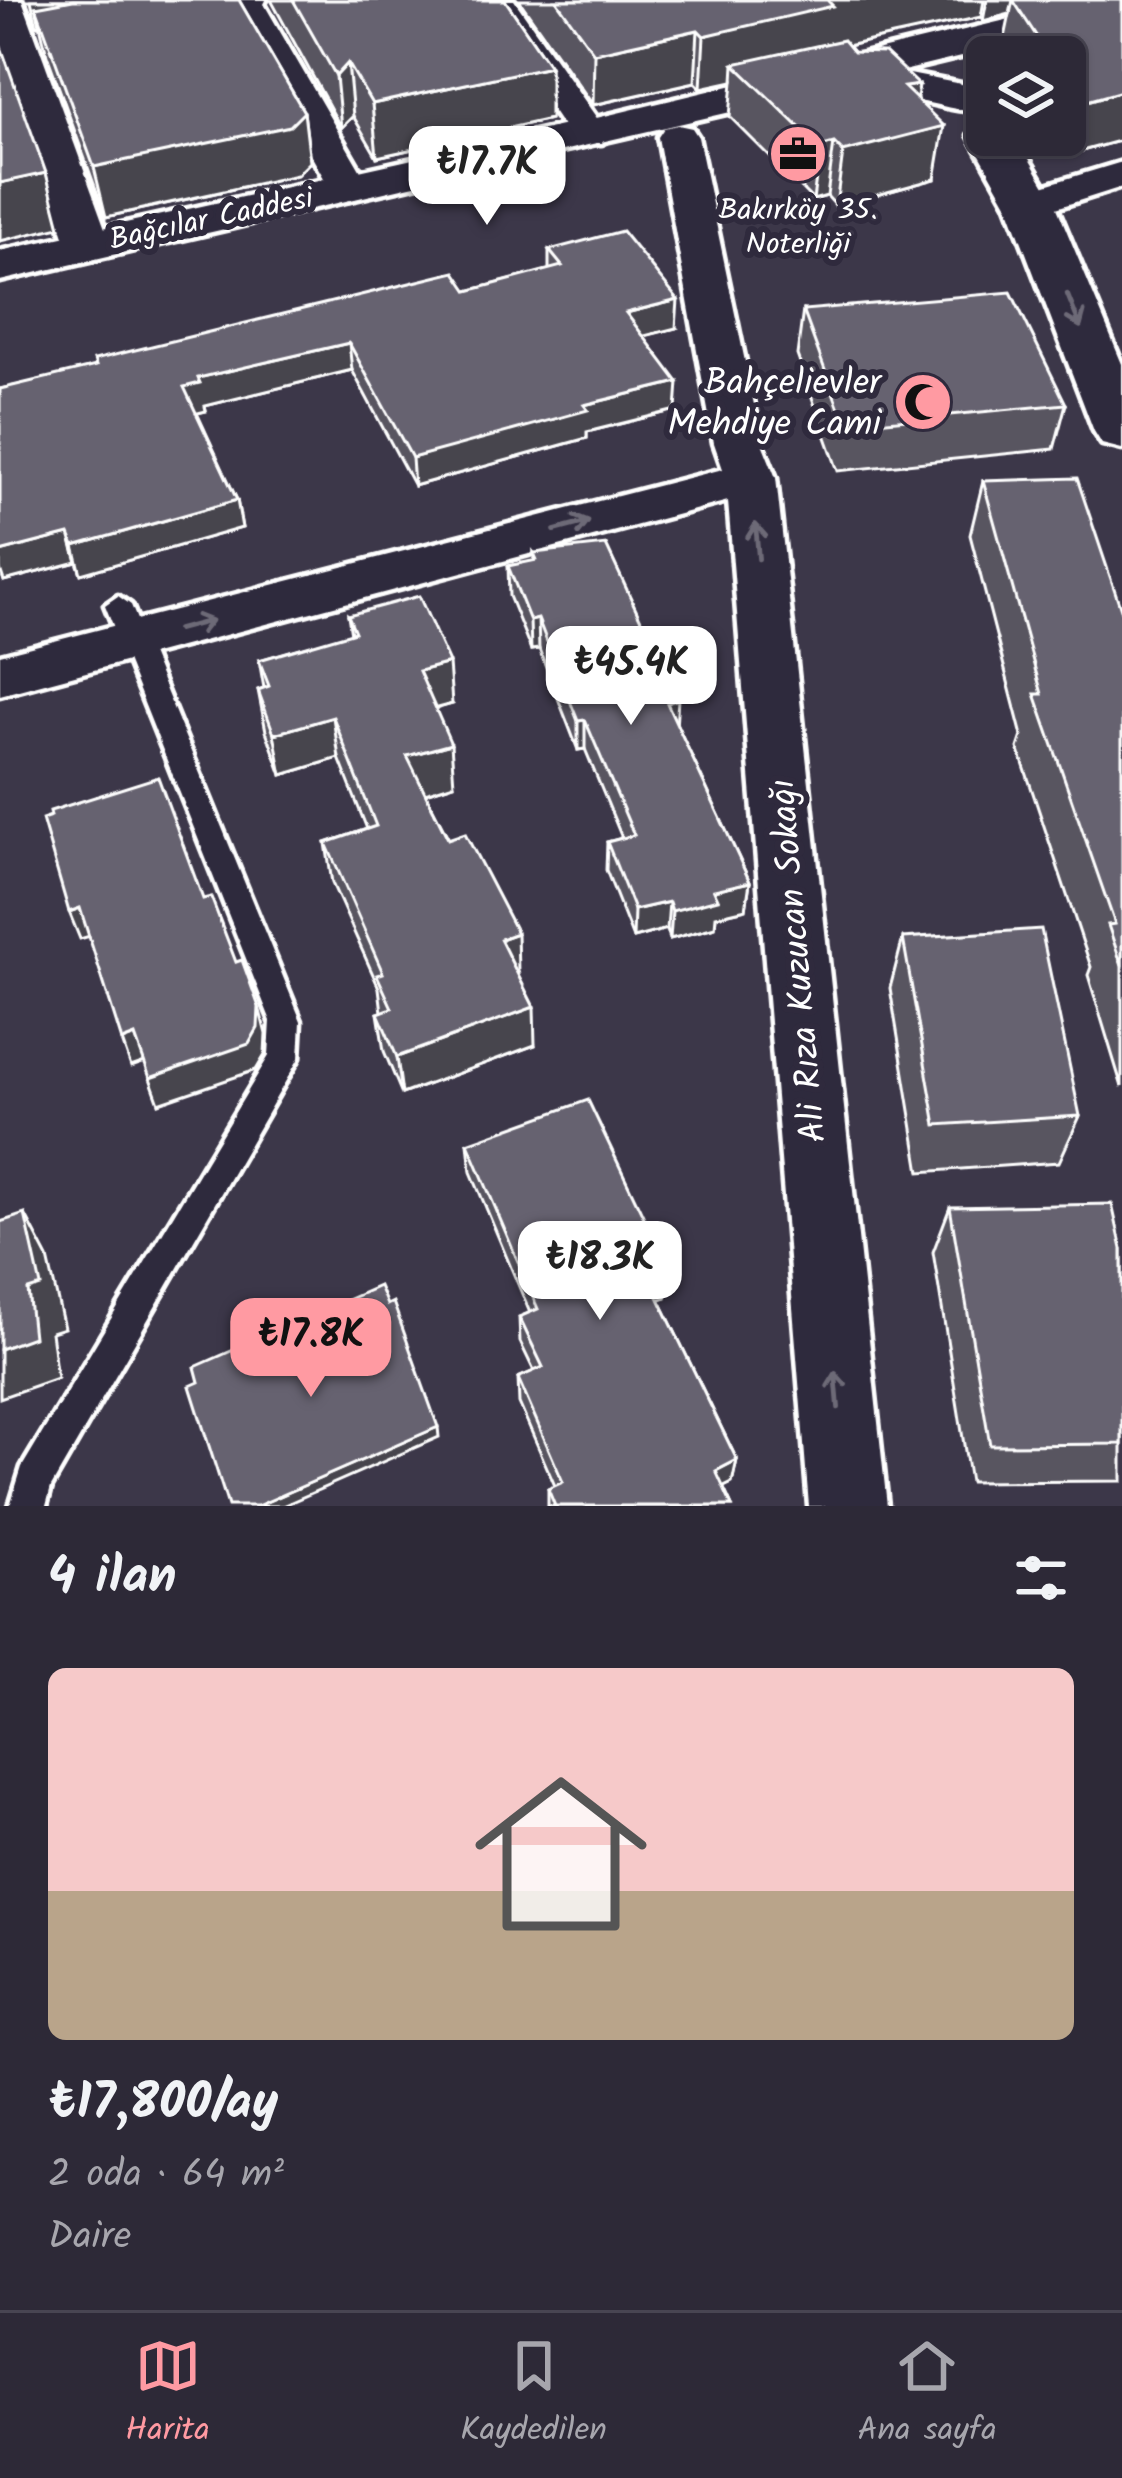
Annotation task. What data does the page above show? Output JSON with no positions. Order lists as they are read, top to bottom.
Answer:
{
  "streets": {
    "main road": ["Bağcılar Caddesi"],
    "street": ["Ali Rıza Kuzucan Sokağı"]
  },
  "one_way": ["Ali Rıza Kuzucan Sokağı"],
  "places": {
    "office": ["Bakırköy 35. Noterliği"],
    "mosque": ["Bahçelievler Mehdiye Cami"]
  },
  "page": {
    "price": [
      "₺17.7K",
      "₺45.4K",
      "₺18.3K",
      "₺17.8K"
    ],
    "heading": "4 ilan",
    "list": [
      {
        "name": "₺17,800/ay",
        "note": "2 oda · 64 m² · Daire"
      }
    ],
    "tabs": ["Harita", "Kaydedilen", "Ana sayfa"]
  }
}
